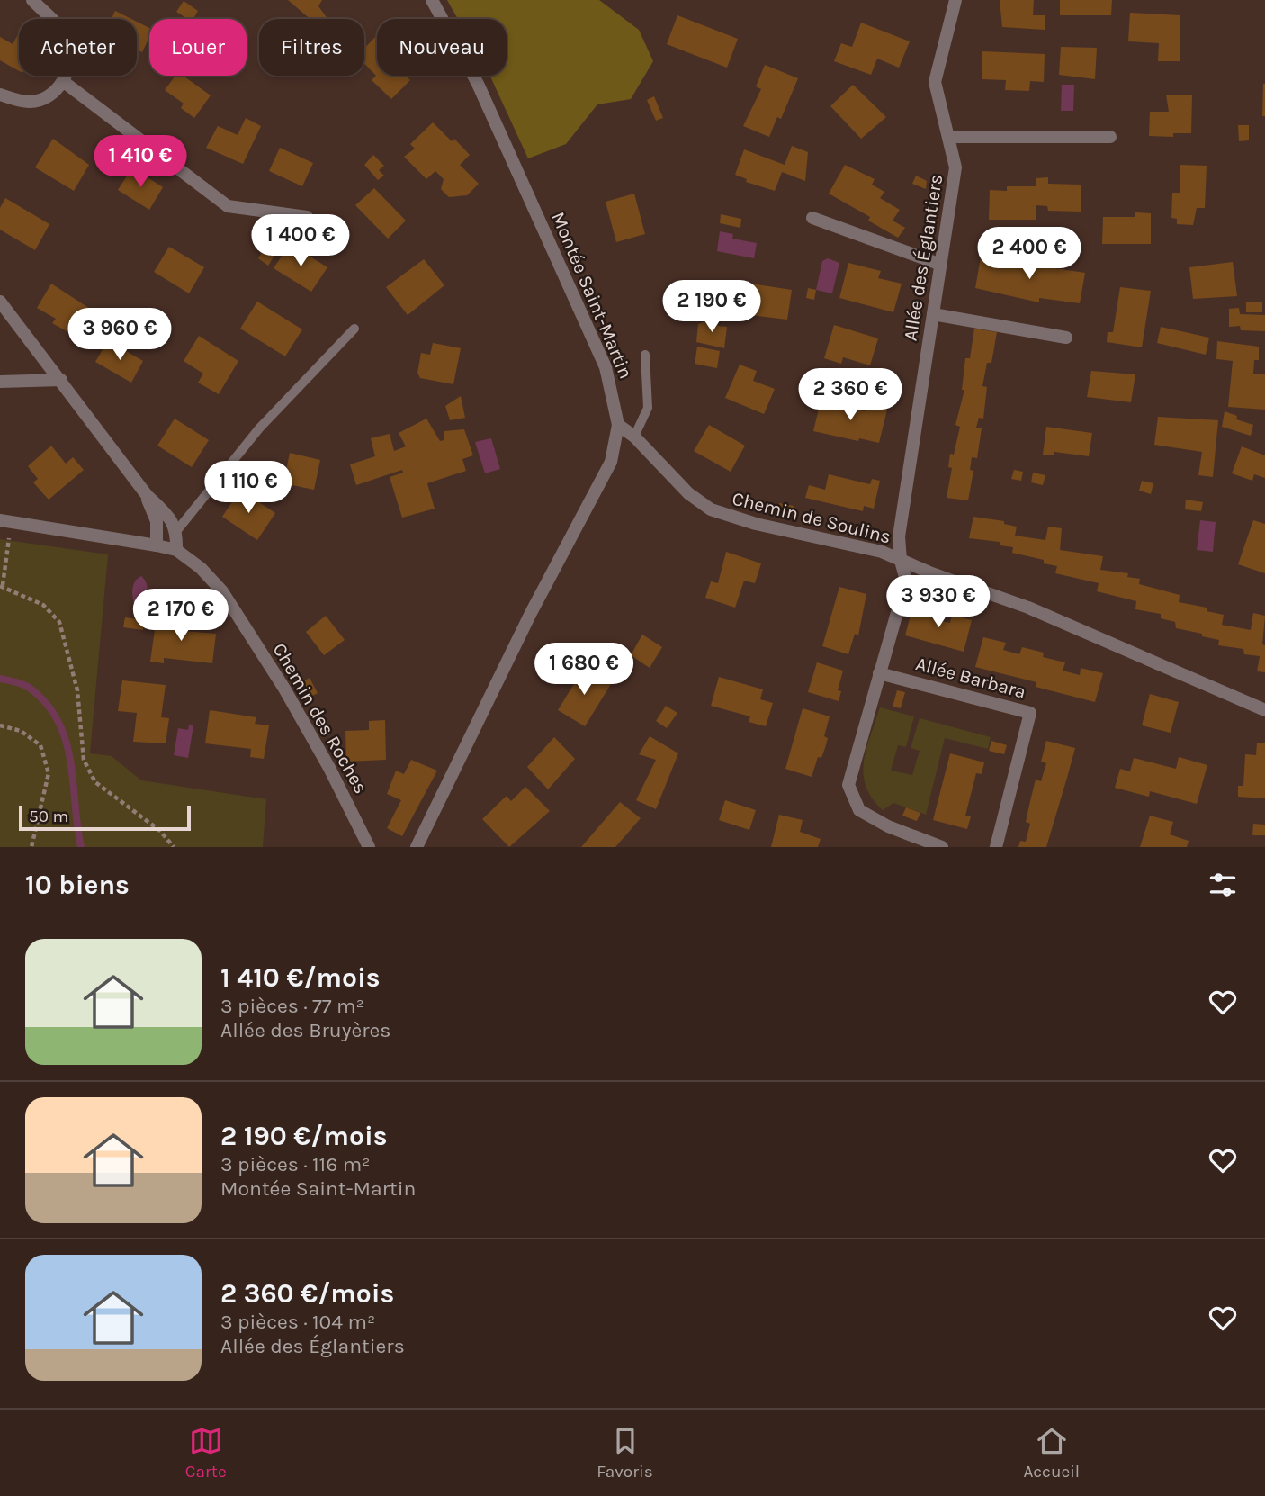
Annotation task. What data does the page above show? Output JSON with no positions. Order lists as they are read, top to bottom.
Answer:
{
  "streets": {
    "street": [
      "Allée des Églantiers",
      "Montée Saint-Martin",
      "Chemin de Soulins",
      "Allée Barbara",
      "Chemin des Roches"
    ]
  },
  "crossings": [
    ["Allée des Églantiers", "Chemin de Soulins"],
    ["Montée Saint-Martin", "Chemin de Soulins"]
  ],
  "scale_bar": "50 m",
  "page": {
    "chip": [
      "Acheter",
      "Louer",
      "Filtres",
      "Nouveau"
    ],
    "price": [
      "1 410 €",
      "1 400 €",
      "2 400 €",
      "2 190 €",
      "3 960 €",
      "2 360 €",
      "1 110 €",
      "3 930 €",
      "2 170 €",
      "1 680 €"
    ],
    "scale": "50 m",
    "heading": "10 biens",
    "list": [
      {
        "name": "1 410 €/mois",
        "note": "3 pièces · 77 m² · Allée des Bruyères"
      },
      {
        "name": "2 190 €/mois",
        "note": "3 pièces · 116 m² · Montée Saint-Martin"
      },
      {
        "name": "2 360 €/mois",
        "note": "3 pièces · 104 m² · Allée des Églantiers"
      }
    ],
    "tabs": ["Carte", "Favoris", "Accueil"]
  }
}
